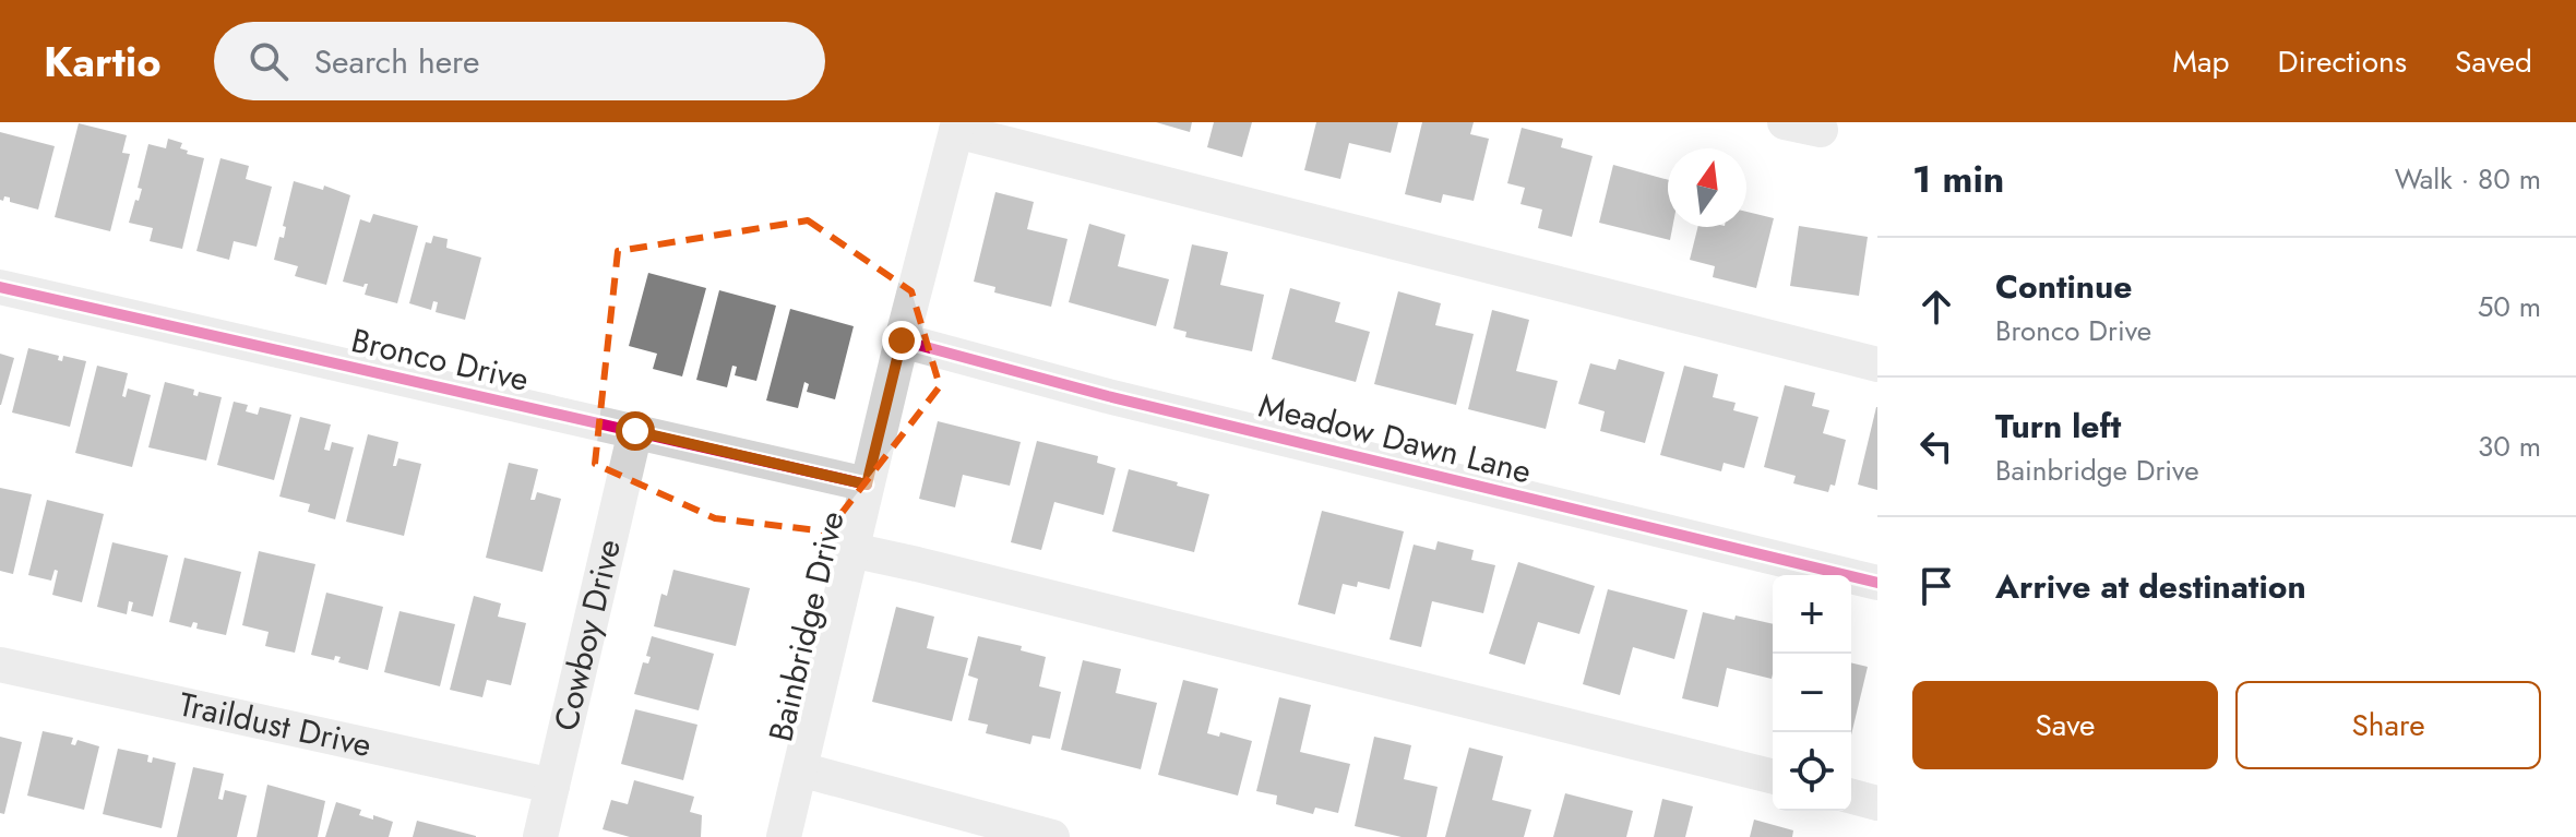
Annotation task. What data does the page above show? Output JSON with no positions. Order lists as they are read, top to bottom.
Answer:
{
  "streets": {
    "street": [
      "Bronco Drive",
      "Meadow Dawn Lane",
      "Bainbridge Drive",
      "Cowboy Drive",
      "Traildust Drive"
    ]
  },
  "crossings": [
    ["Bronco Drive", "Bainbridge Drive"],
    ["Bronco Drive", "Cowboy Drive"],
    ["Meadow Dawn Lane", "Bainbridge Drive"],
    ["Cowboy Drive", "Traildust Drive"]
  ],
  "north": "top",
  "page": {
    "header": "Kartio",
    "search": "Search here",
    "nav": ["Map", "Directions", "Saved"],
    "heading": ["1 min", "Walk · 80 m"],
    "list": [
      ["Continue", "Bronco Drive", "50 m"],
      ["Turn left", "Bainbridge Drive", "30 m"],
      "Arrive at destination"
    ],
    "map_buttons": ["+", "−"],
    "buttons": ["Save", "Share"]
  }
}
